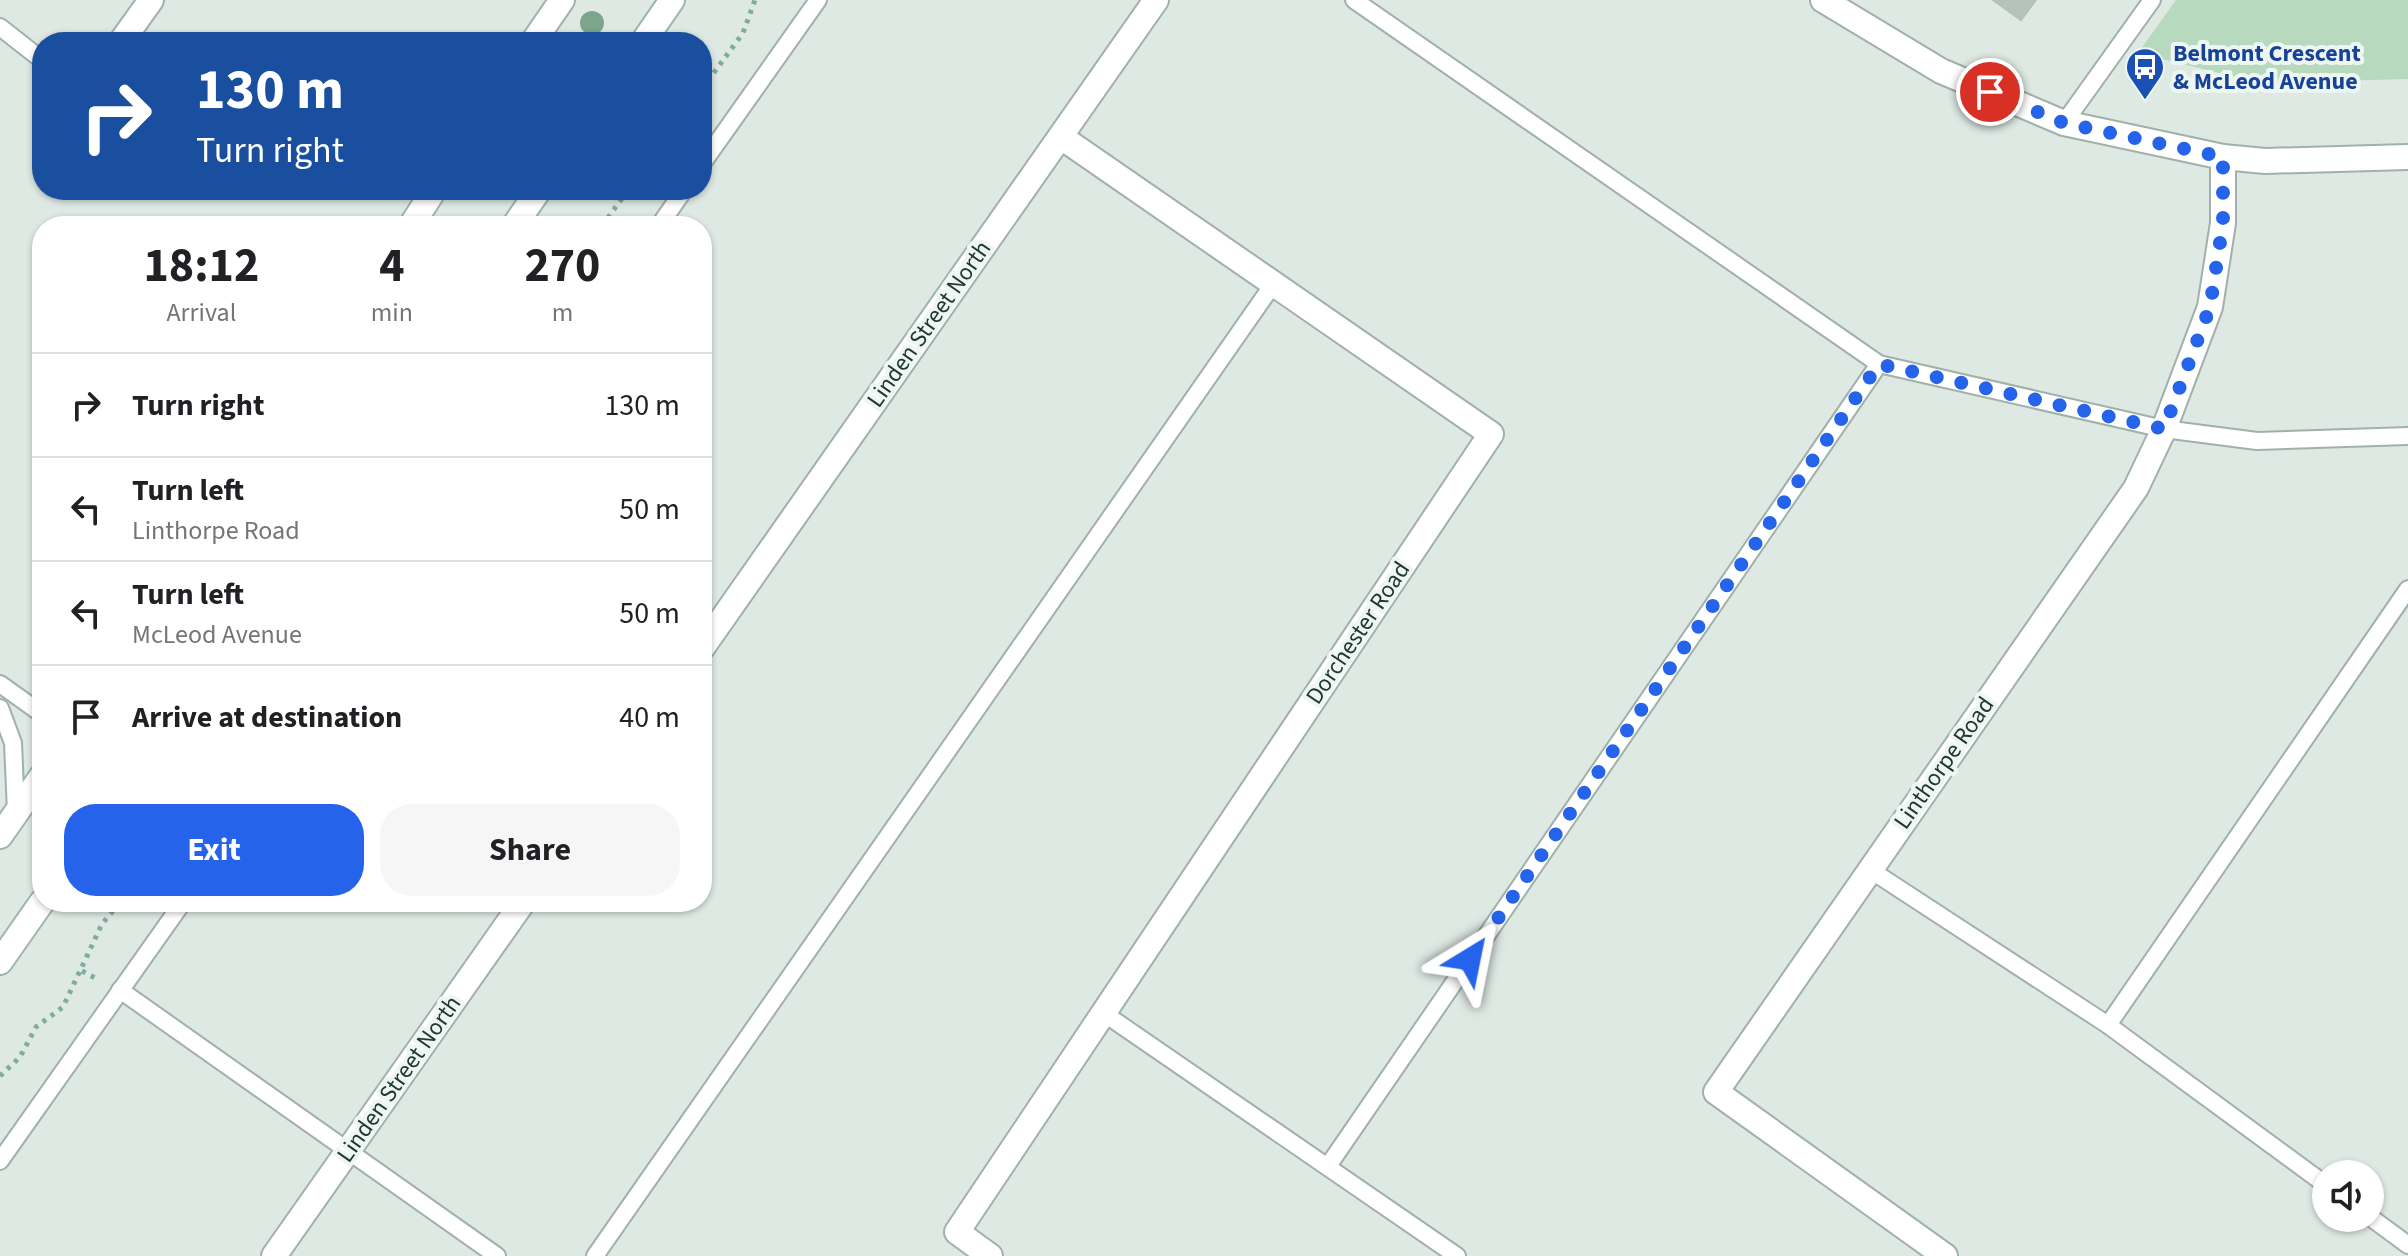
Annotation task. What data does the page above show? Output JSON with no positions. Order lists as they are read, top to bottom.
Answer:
{
  "streets": {
    "street": ["Linden Street North", "Dorchester Road", "Linthorpe Road"]
  },
  "crossings": [
    ["Linden Street North", "Dorchester Road"]
  ],
  "places": {
    "bus stop": ["Belmont Crescent & McLeod Avenue"]
  },
  "page": {
    "turn": ["130 m", "Turn right"],
    "eta": [
      "18:12",
      "Arrival",
      "4",
      "min",
      "270",
      "m"
    ],
    "list": [
      {
        "name": "Turn right",
        "value": "130 m"
      },
      {
        "name": "Turn left",
        "note": "Linthorpe Road",
        "value": "50 m"
      },
      {
        "name": "Turn left",
        "note": "McLeod Avenue",
        "value": "50 m"
      },
      {
        "name": "Arrive at destination",
        "value": "40 m"
      }
    ],
    "buttons": ["Exit", "Share"]
  }
}
